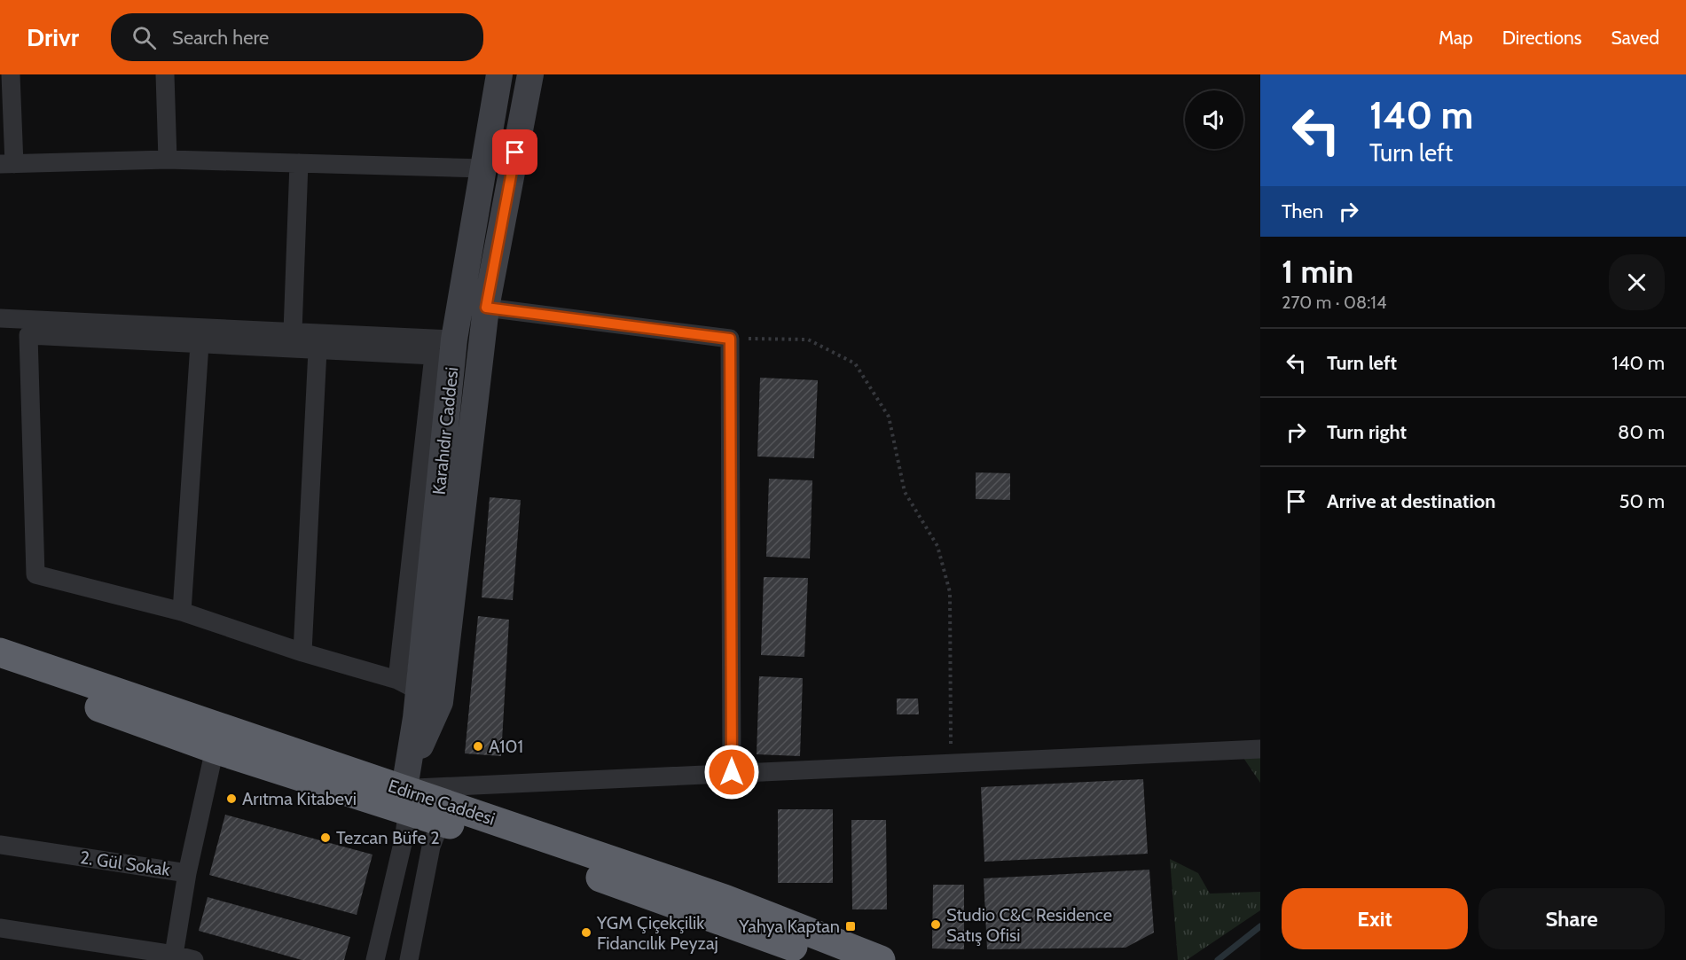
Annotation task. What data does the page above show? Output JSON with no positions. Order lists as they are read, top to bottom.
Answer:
{
  "streets": {
    "highway": ["Edirne Caddesi"],
    "street": ["Karahıdır Caddesi", "2. Gül Sokak"]
  },
  "crossings": [
    ["Karahıdır Caddesi", "Edirne Caddesi"],
    ["Edirne Caddesi", "2. Gül Sokak"]
  ],
  "places": {
    "other": [
      "A101",
      "Arıtma Kitabevi",
      "Tezcan Büfe 2",
      "Studio C&C Residence Satış Ofisi",
      "YGM Çiçekçilik Fidancılık Peyzaj"
    ],
    "transit": ["Yahya Kaptan"]
  },
  "page": {
    "header": "Drivr",
    "search": "Search here",
    "nav": ["Map", "Directions", "Saved"],
    "turn": ["140 m", "Turn left"],
    "then": "Then",
    "heading": ["1 min", "270 m · 08:14"],
    "list": [
      {
        "name": "Turn left",
        "value": "140 m"
      },
      {
        "name": "Turn right",
        "value": "80 m"
      },
      {
        "name": "Arrive at destination",
        "value": "50 m"
      }
    ],
    "buttons": ["Exit", "Share"]
  }
}
